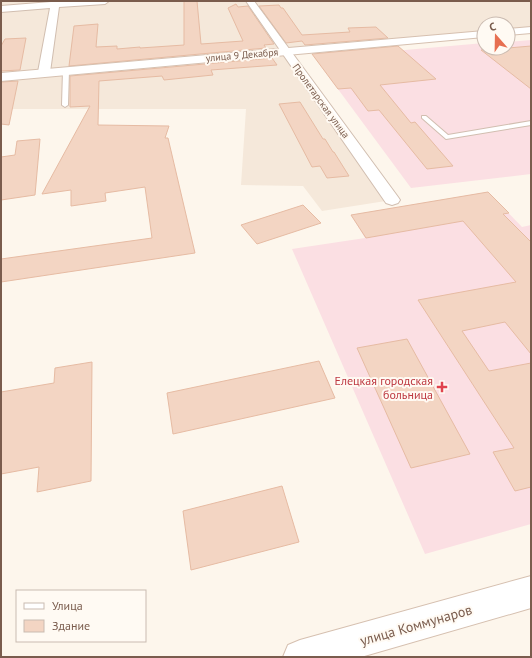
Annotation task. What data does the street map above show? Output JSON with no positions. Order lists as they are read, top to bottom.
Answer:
{
  "streets": {
    "street": ["улица 9 Декабря", "Пролетарская улица", "улица Коммунаров"]
  },
  "crossings": [
    ["улица 9 Декабря", "Пролетарская улица"]
  ],
  "places": {
    "health": ["Елецкая городская больница"]
  },
  "legend": ["Улица", "Здание"],
  "north": "top"
}
